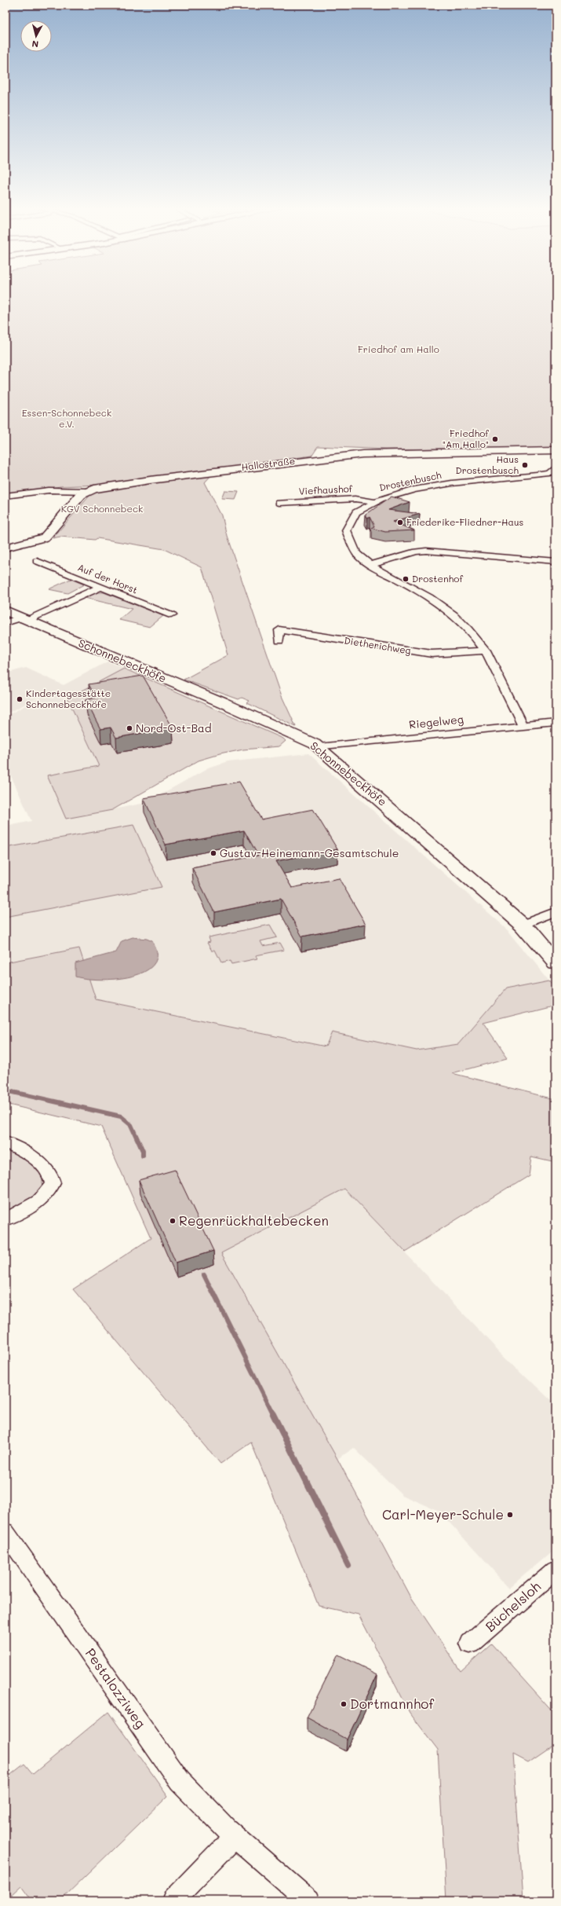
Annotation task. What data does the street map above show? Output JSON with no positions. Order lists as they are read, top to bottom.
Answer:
{
  "streets": {
    "street": [
      "Hallostraße",
      "Drostenbusch",
      "Viefhaushof",
      "Auf der Horst",
      "Dietherichweg",
      "Schonnebeckhöfe",
      "Riegelweg",
      "Büchelsloh",
      "Pestalozziweg"
    ]
  },
  "crossings": [
    ["Drostenbusch", "Viefhaushof"],
    ["Drostenbusch", "Dietherichweg"],
    ["Drostenbusch", "Riegelweg"],
    ["Schonnebeckhöfe", "Riegelweg"]
  ],
  "parks": ["Friedhof am Hallo", "Essen-Schonnebeck e.V.", "KGV Schonnebeck"],
  "places": [
    "Friedhof \"Am Hallo\"",
    "Haus Drostenbusch",
    "Friederike-Fliedner-Haus",
    "Drostenhof",
    "Kindertagesstätte Schonnebeckhöfe",
    "Nord-Ost-Bad",
    "Gustav-Heinemann-Gesamtschule",
    "Regenrückhaltebecken",
    "Carl-Meyer-Schule",
    "Dortmannhof"
  ],
  "north": "bottom"
}
